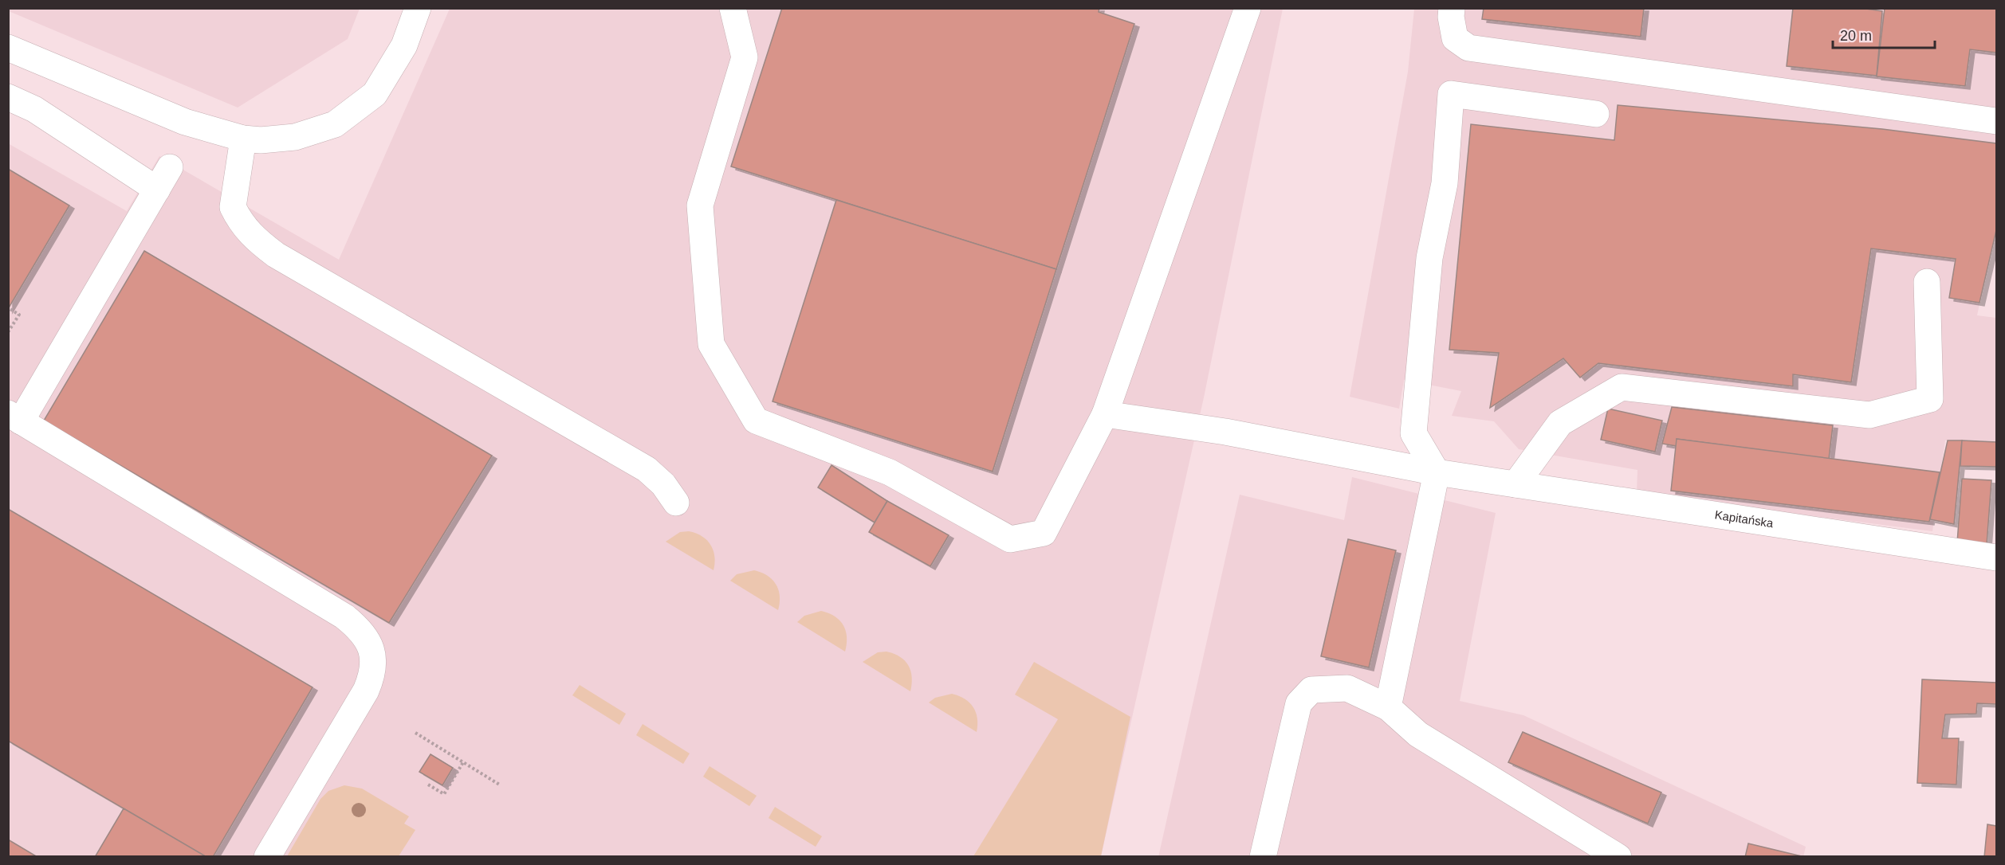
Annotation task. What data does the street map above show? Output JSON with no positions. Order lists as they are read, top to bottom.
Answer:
{
  "streets": {
    "street": ["Kapitańska"]
  },
  "scale_bar": "20 m"
}
